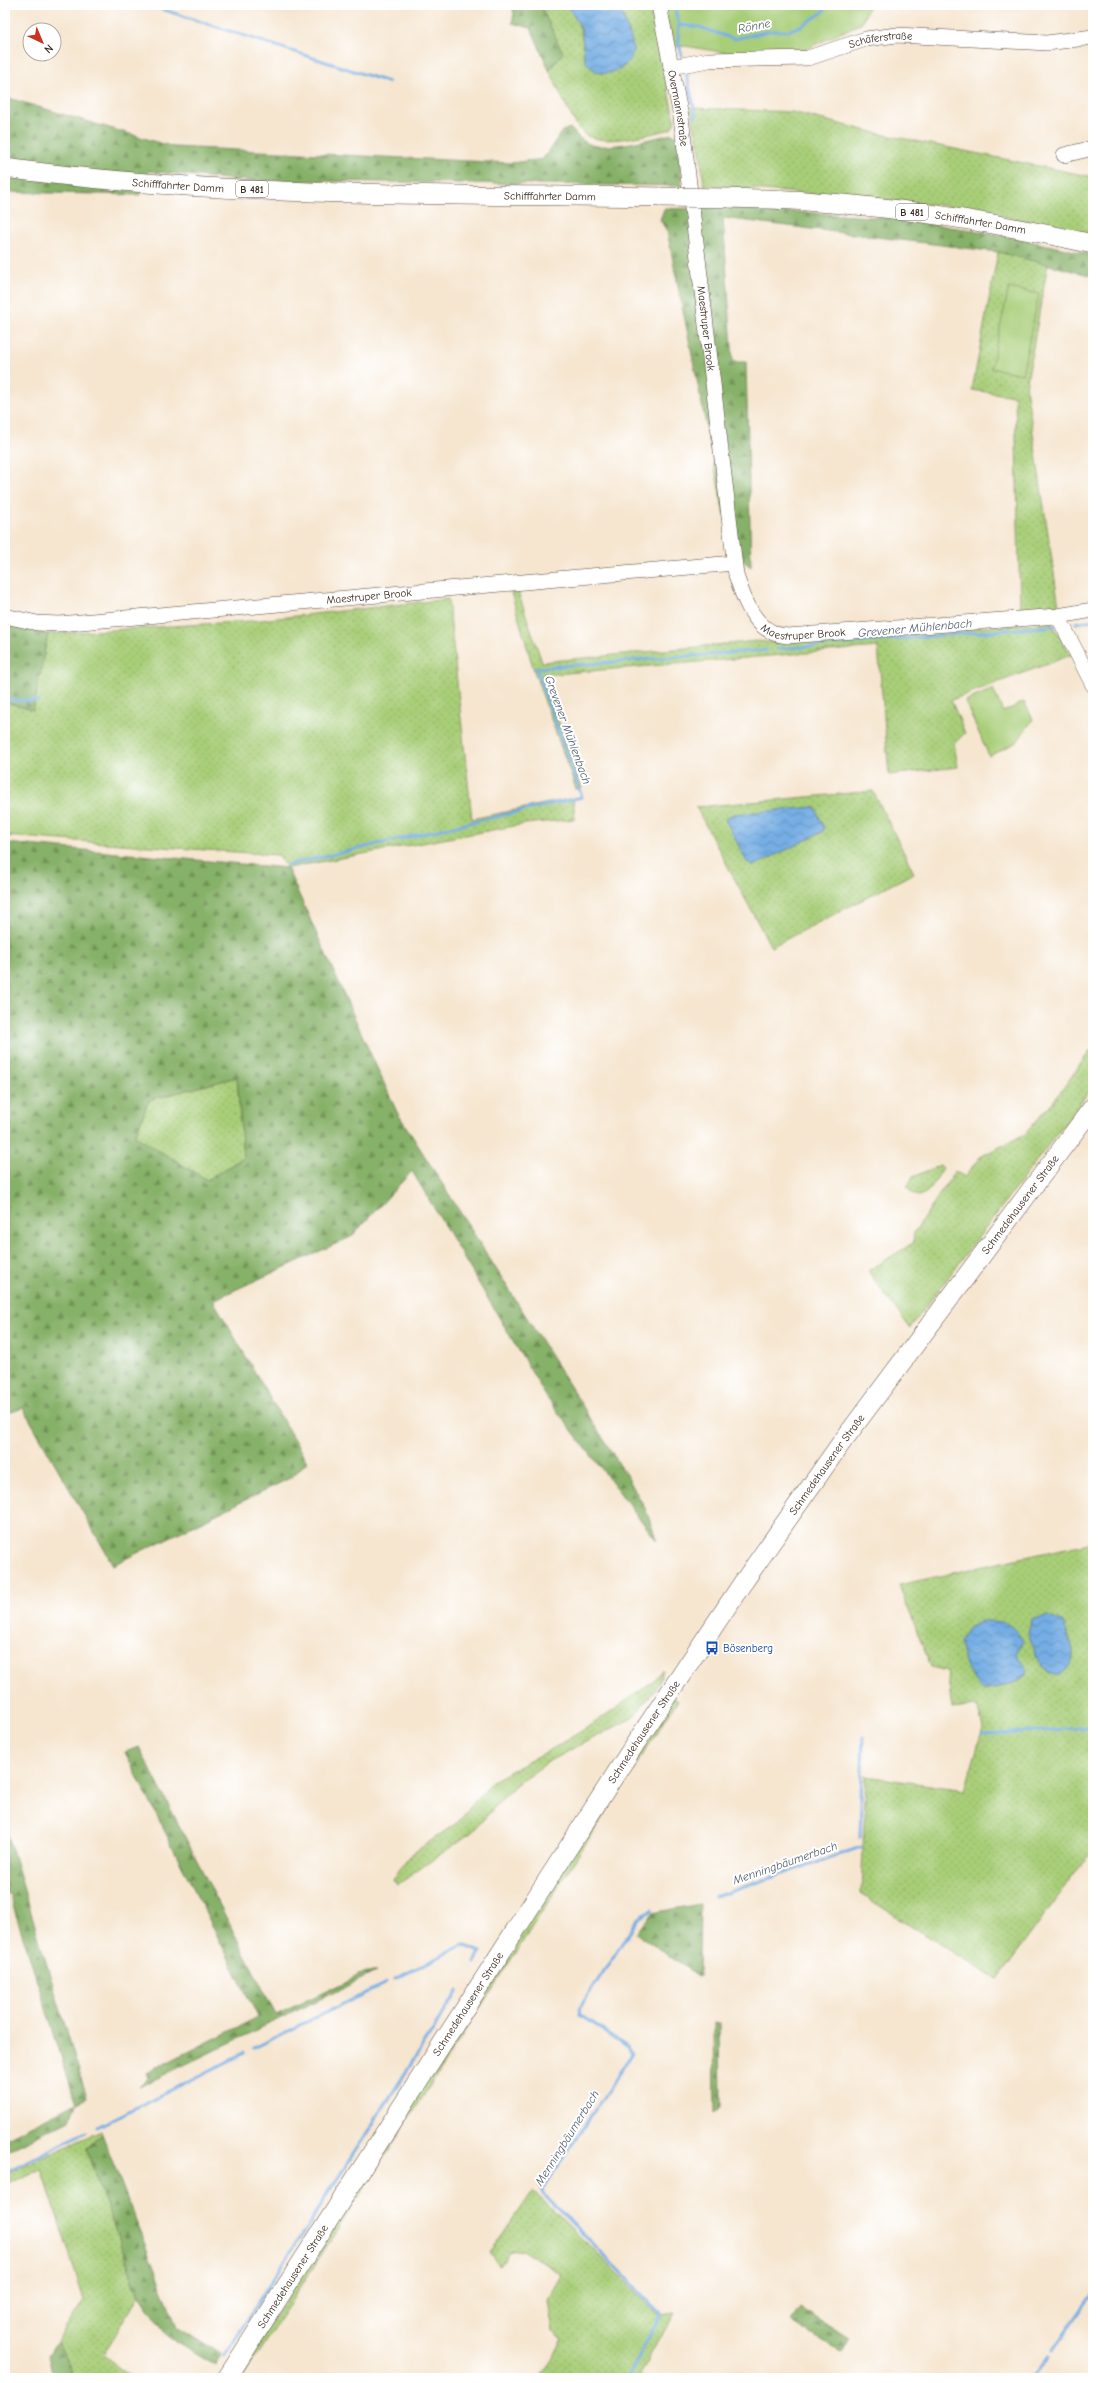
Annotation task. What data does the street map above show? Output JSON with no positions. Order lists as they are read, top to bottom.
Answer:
{
  "streets": {
    "main road": ["Schifffahrter Damm", "B 481", "Schmedehausener Straße"],
    "street": ["Schäferstraße", "Overmannstraße", "Maestruper Brook"]
  },
  "crossings": [
    ["Schäferstraße", "Overmannstraße"],
    ["Overmannstraße", "Maestruper Brook"]
  ],
  "water": ["Rönne", "Grevener Mühlenbach", "Menningbäumerbach"],
  "places": {
    "bus stop": ["Bösenberg"]
  },
  "north": "bottom right"
}
